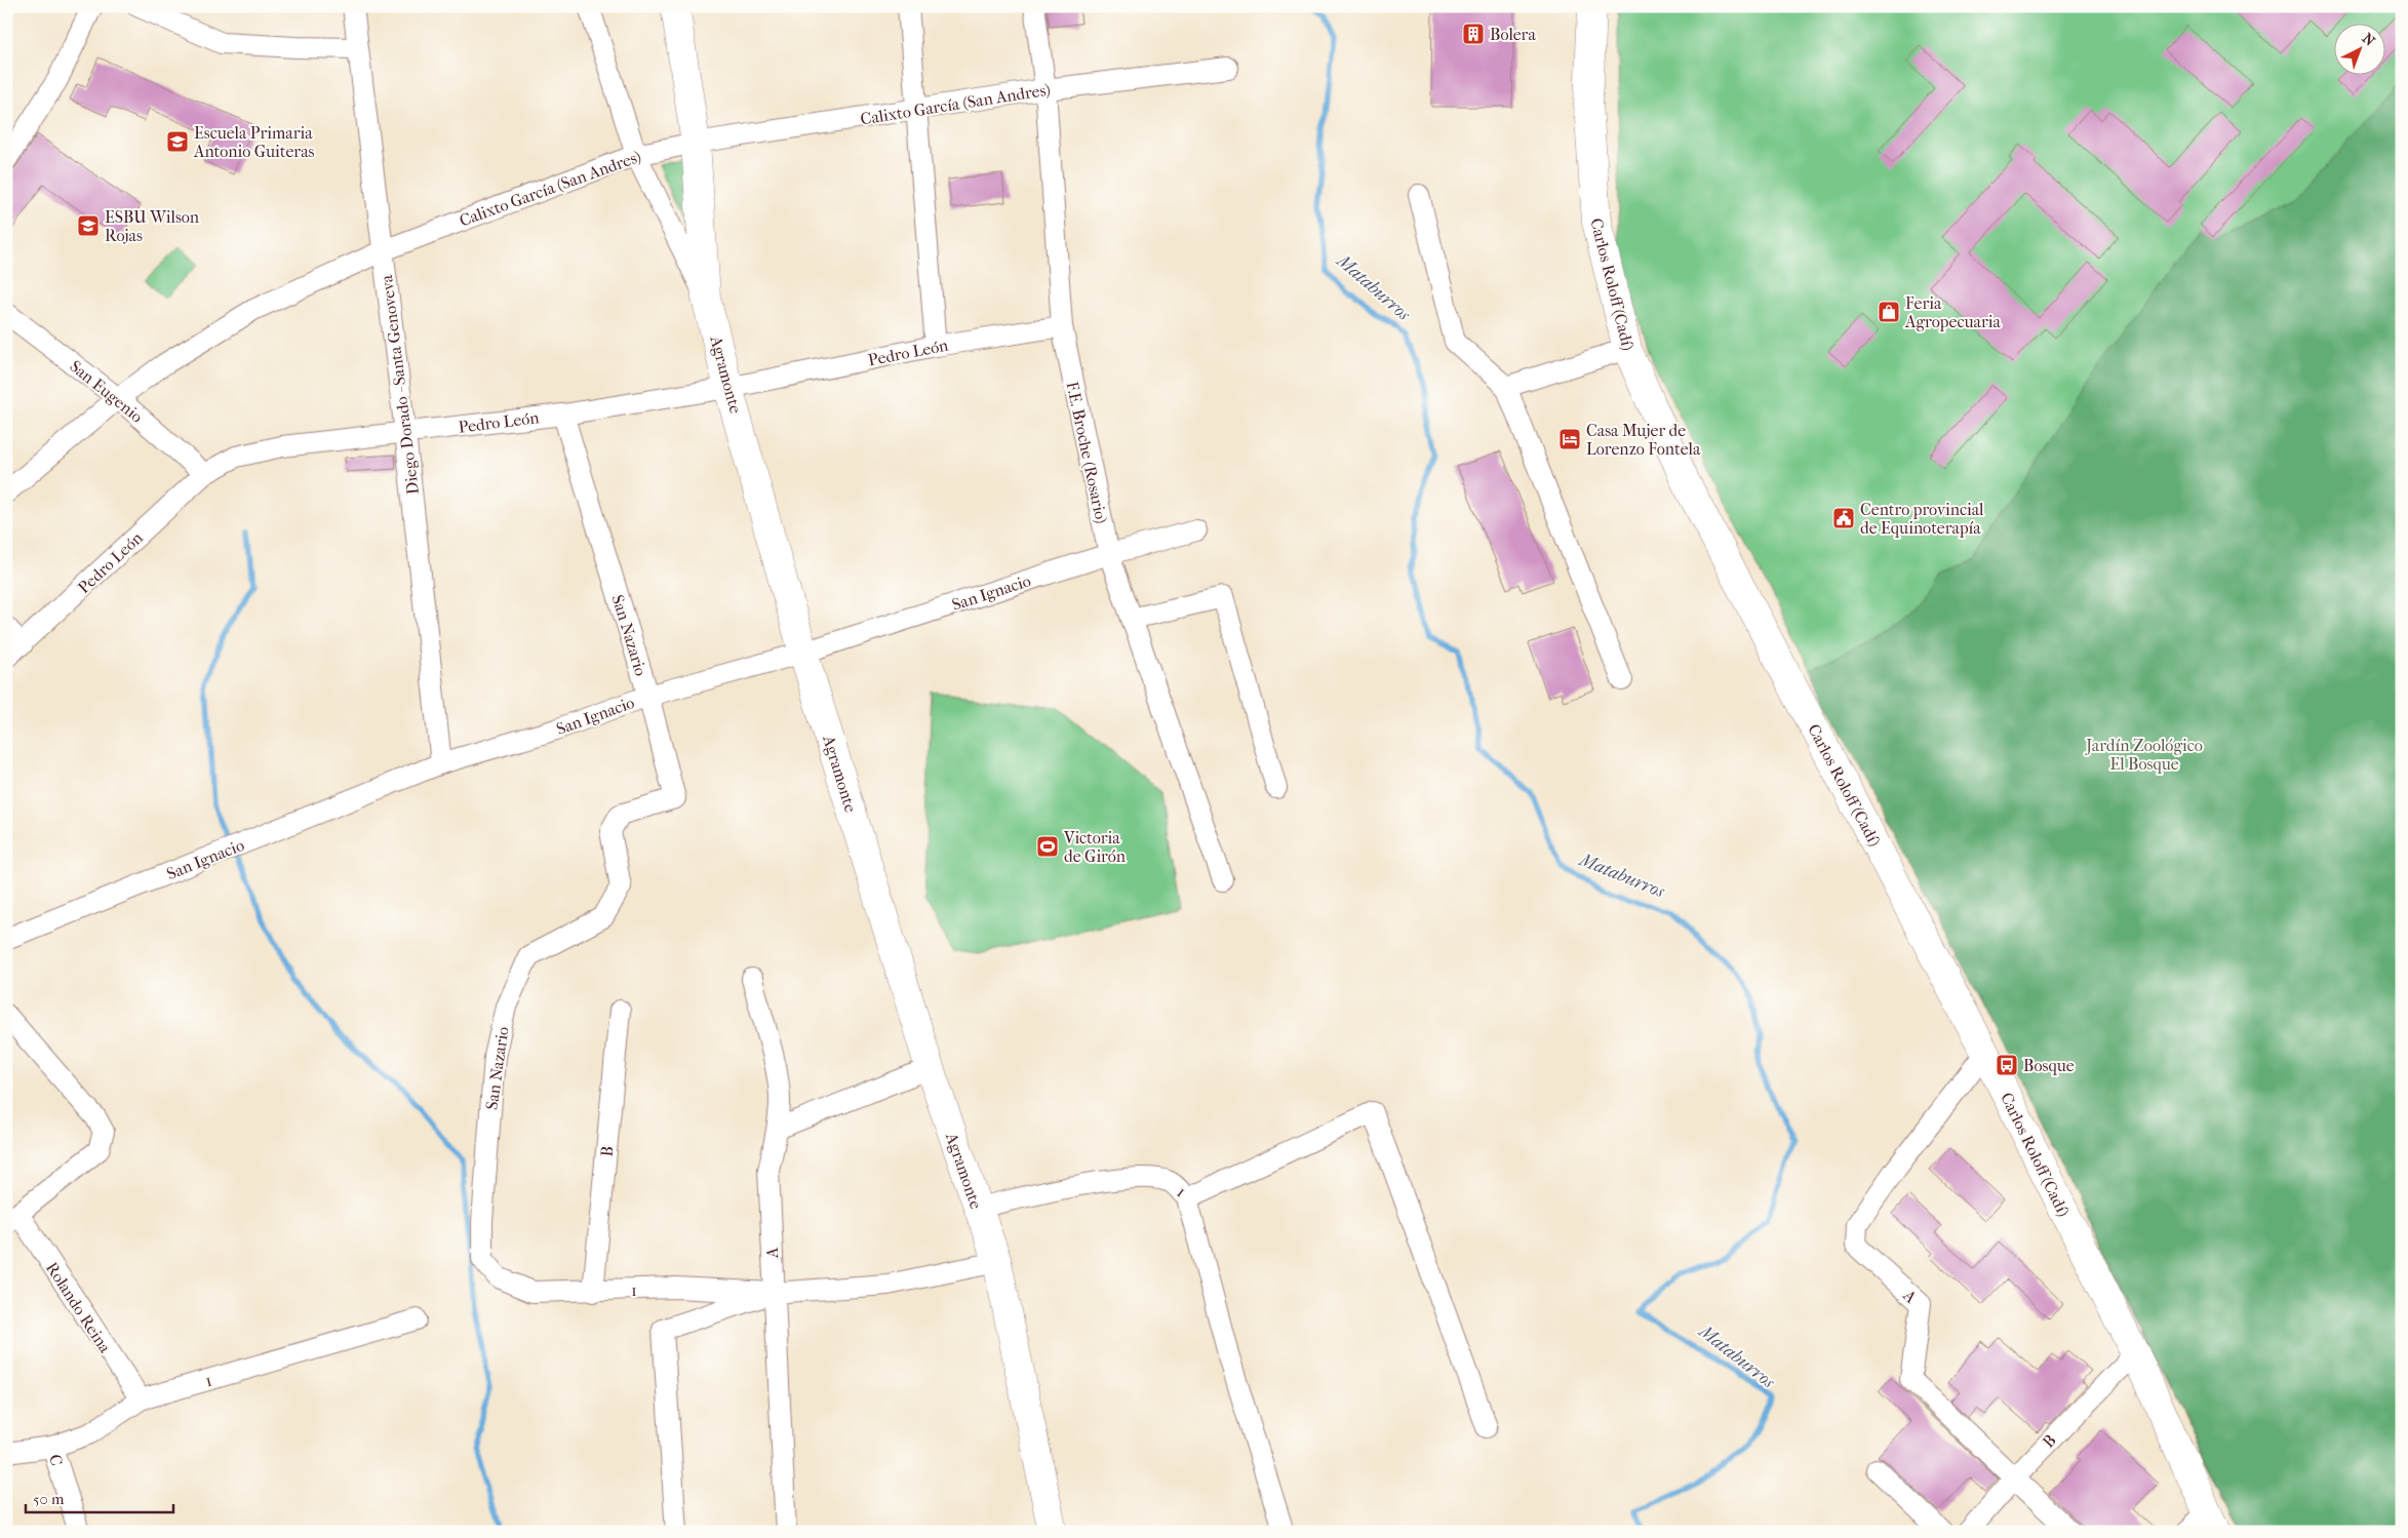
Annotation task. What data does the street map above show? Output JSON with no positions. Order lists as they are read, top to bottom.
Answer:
{
  "streets": {
    "street": [
      "Calixto García (San Andres)",
      "Carlos Roloff (Cadí)",
      "Pedro León",
      "Agramonte",
      "Diego Dorado - Santa Genoveva",
      "San Eugenio",
      "F.E. Broche (Rosario)",
      "San Ignacio",
      "San Nazario",
      "B",
      "1",
      "A",
      "Rolando Reina",
      "C"
    ]
  },
  "crossings": [
    ["Calixto García (San Andres)", "Agramonte"],
    ["Calixto García (San Andres)", "Diego Dorado - Santa Genoveva"],
    ["Calixto García (San Andres)", "San Eugenio"],
    ["Calixto García (San Andres)", "F.E. Broche (Rosario)"],
    ["Carlos Roloff (Cadí)", "B"],
    ["Carlos Roloff (Cadí)", "A"],
    ["Pedro León", "Agramonte"],
    ["Pedro León", "Diego Dorado - Santa Genoveva"],
    ["Pedro León", "San Eugenio"],
    ["Pedro León", "F.E. Broche (Rosario)"],
    ["Pedro León", "San Nazario"],
    ["Agramonte", "San Ignacio"],
    ["Agramonte", "1"],
    ["Diego Dorado - Santa Genoveva", "San Ignacio"],
    ["F.E. Broche (Rosario)", "San Ignacio"],
    ["San Ignacio", "San Nazario"],
    ["San Nazario", "1"],
    ["B", "1"],
    ["B", "A"],
    ["1", "A"],
    ["1", "Rolando Reina"],
    ["1", "C"]
  ],
  "water": ["Mataburros"],
  "parks": ["Jardín Zoológico El Bosque"],
  "places": {
    "building": ["Bolera"],
    "school or university": ["Escuela Primaria Antonio Guiteras", "ESBU Wilson Rojas"],
    "shop": ["Feria Agropecuaria"],
    "hotel": ["Casa Mujer de Lorenzo Fontela"],
    "public building": ["Centro provincial de Equinoterapía"],
    "sports": ["Victoria de Girón"],
    "bus stop": ["Bosque"]
  },
  "scale_bar": "50 m",
  "north": "top right"
}
